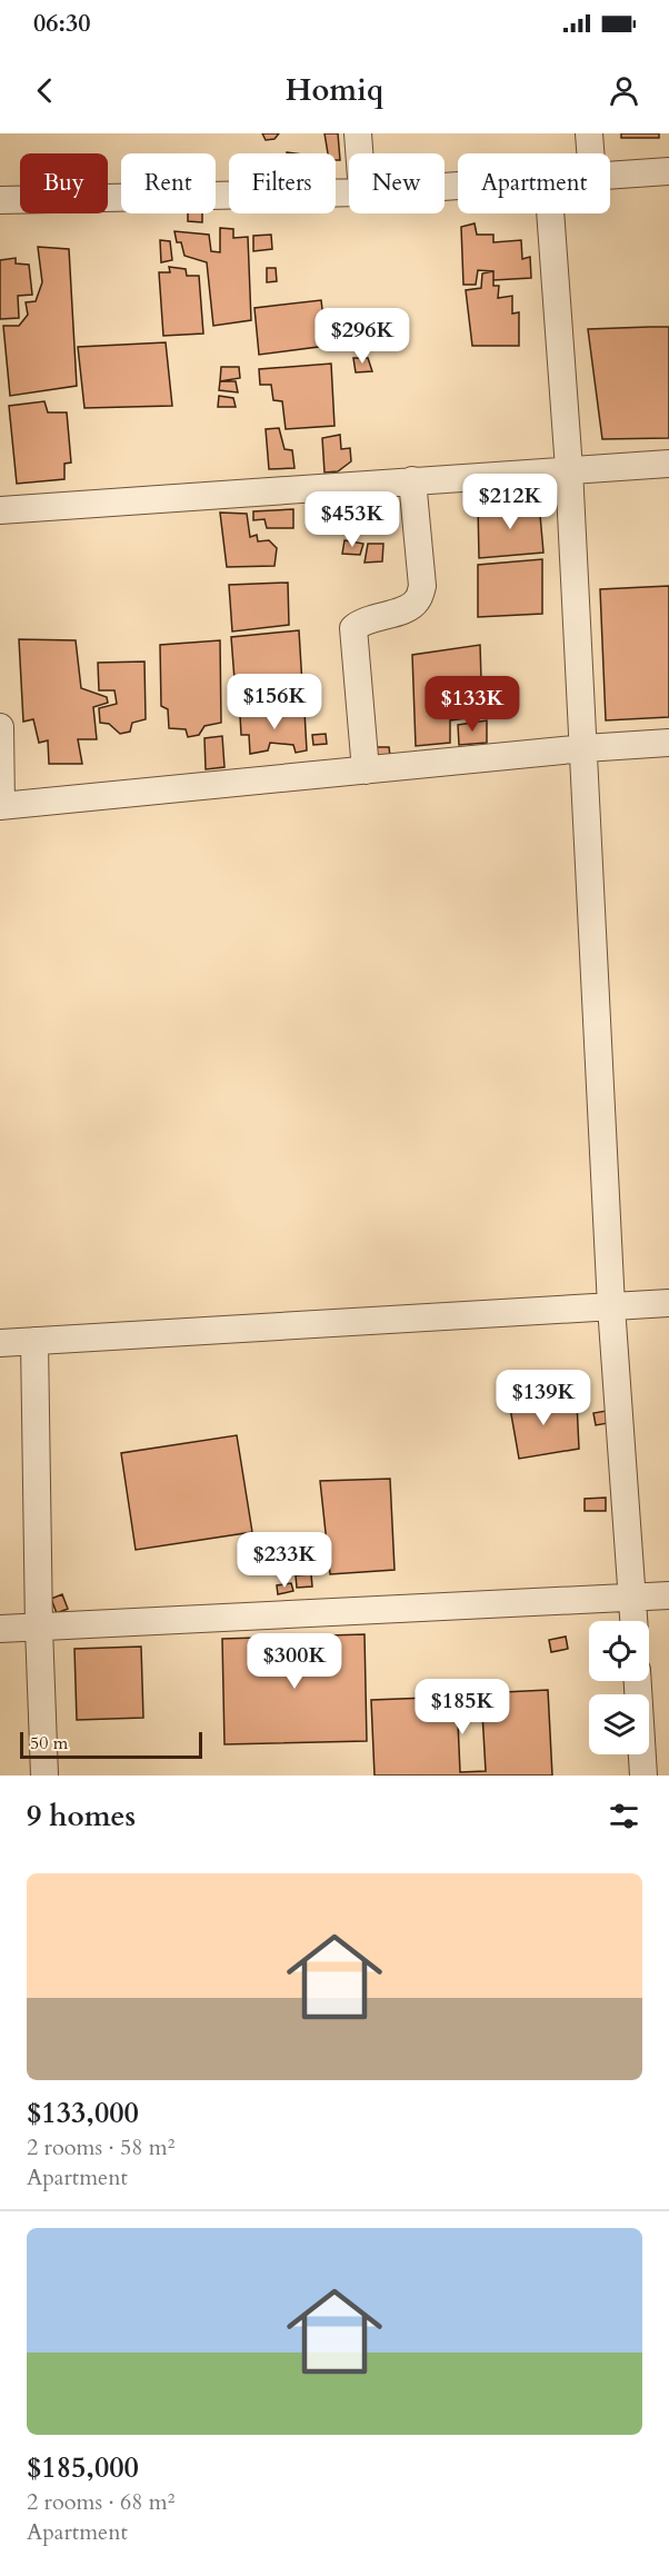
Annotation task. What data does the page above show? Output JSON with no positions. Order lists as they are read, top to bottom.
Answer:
{
  "scale_bar": "50 m",
  "page": {
    "status": "06:30",
    "header": "Homiq",
    "chip": [
      "Buy",
      "Rent",
      "Filters",
      "New",
      "Apartment"
    ],
    "price": [
      "$296K",
      "$212K",
      "$453K",
      "$156K",
      "$133K",
      "$139K",
      "$233K",
      "$300K",
      "$185K"
    ],
    "scale": "50 m",
    "heading": "9 homes",
    "list": [
      {
        "name": "$133,000",
        "note": "2 rooms · 58 m² · Apartment"
      },
      {
        "name": "$185,000",
        "note": "2 rooms · 68 m² · Apartment"
      }
    ]
  }
}
